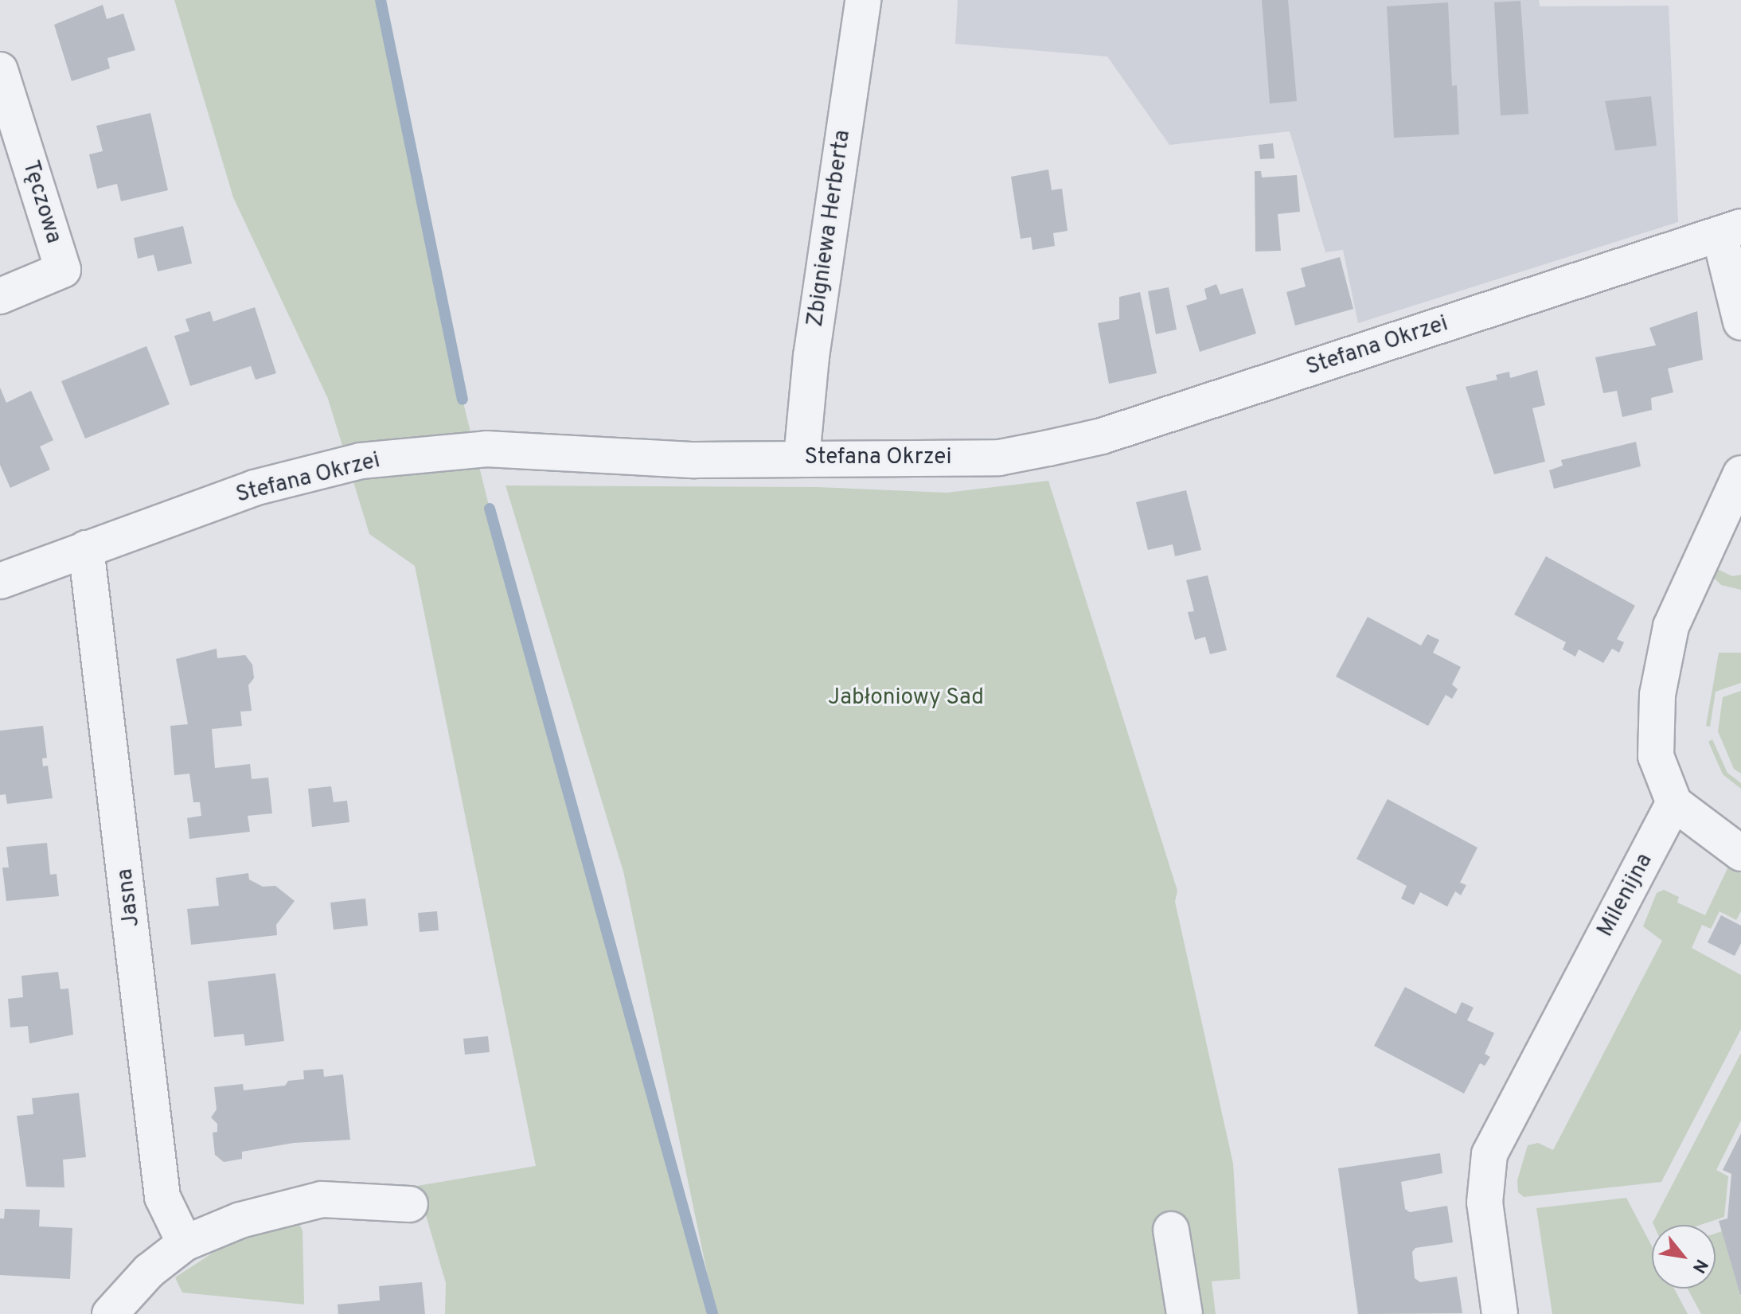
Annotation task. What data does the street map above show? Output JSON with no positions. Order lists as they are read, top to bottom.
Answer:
{
  "streets": {
    "street": [
      "Tęczowa",
      "Zbigniewa Herberta",
      "Stefana Okrzei",
      "Milenijna",
      "Jasna"
    ]
  },
  "crossings": [
    ["Zbigniewa Herberta", "Stefana Okrzei"],
    ["Stefana Okrzei", "Jasna"]
  ],
  "parks": ["Jabłoniowy Sad"],
  "north": "bottom right"
}
